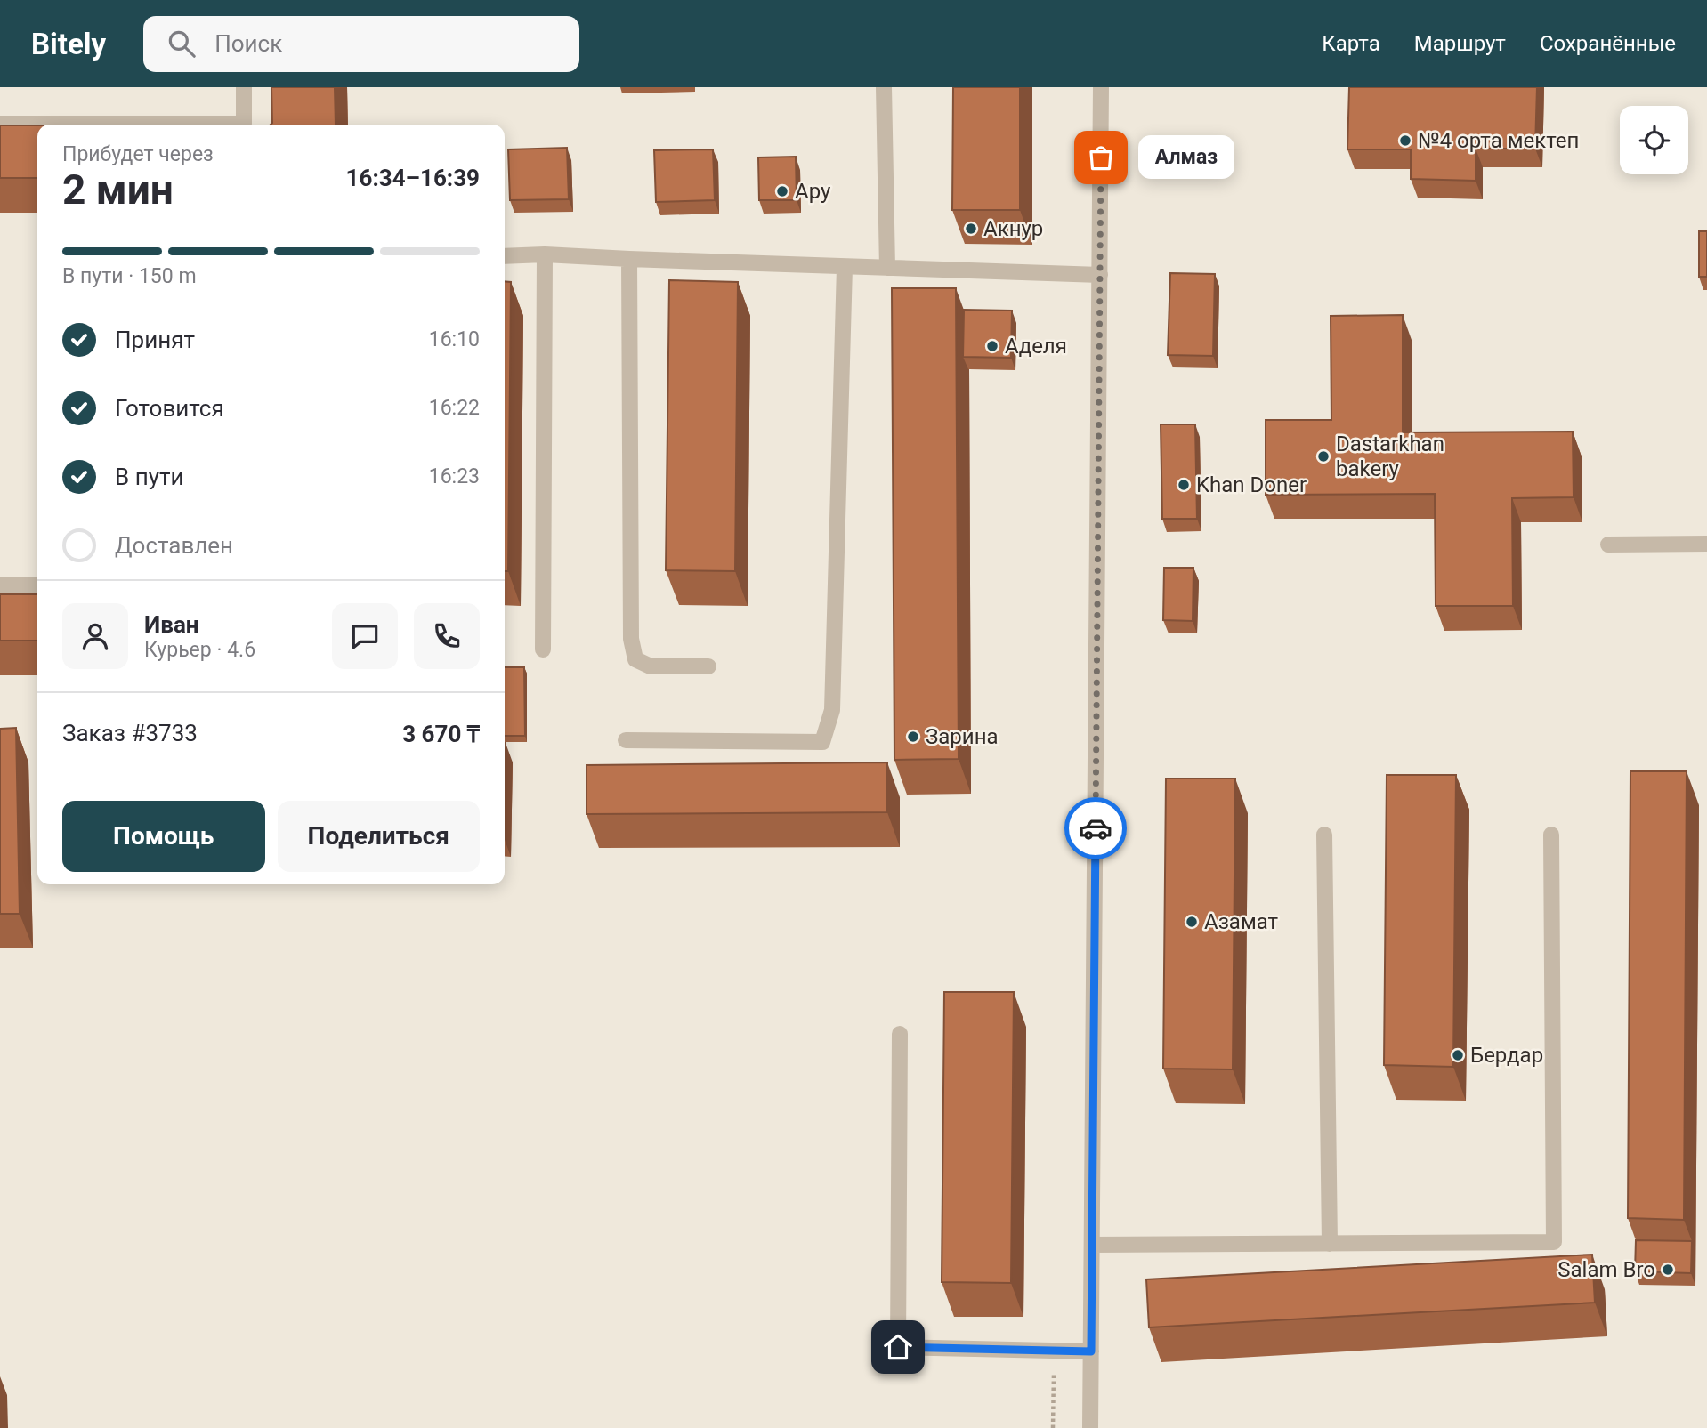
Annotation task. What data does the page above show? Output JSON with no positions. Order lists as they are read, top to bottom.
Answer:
{
  "places": [
    "№4 орта мектеп",
    "Алмаз",
    "Ару",
    "Акнур",
    "Аделя",
    "Dastarkhan bakery",
    "Khan Doner",
    "Зарина",
    "Азамат",
    "Бердар",
    "Salam Bro"
  ],
  "page": {
    "header": "Bitely",
    "search": "Поиск",
    "nav": ["Карта", "Маршрут", "Сохранённые"],
    "heading": ["2 мин", "Прибудет через", "16:34–16:39"],
    "panel": [
      "Иван",
      "Курьер · 4.6",
      "Заказ #3733",
      "3 670 ₸"
    ],
    "bubble": "Алмаз",
    "bar": "В пути · 150 m",
    "list": [
      ["Принят", "16:10"],
      ["Готовится", "16:22"],
      ["В пути", "16:23"],
      "Доставлен"
    ],
    "buttons": ["Помощь", "Поделиться"]
  }
}
